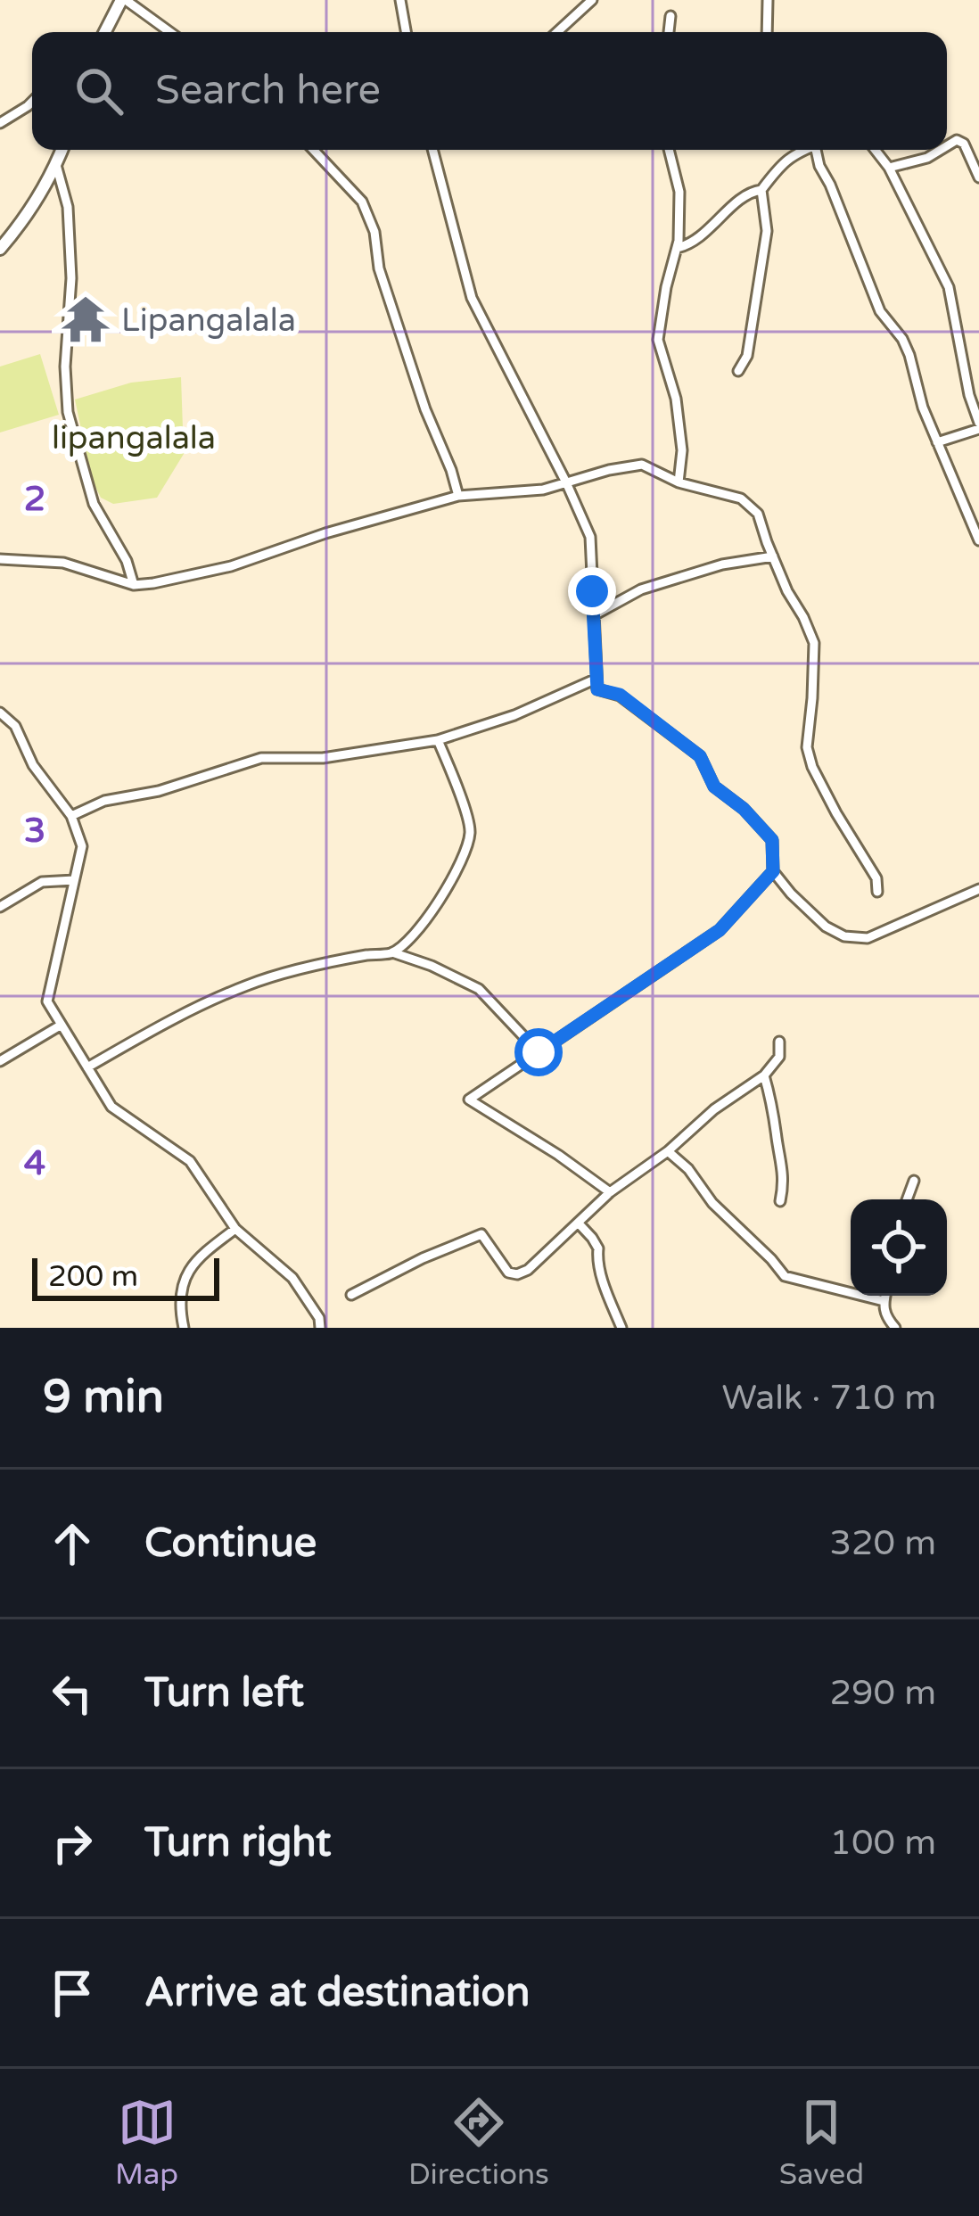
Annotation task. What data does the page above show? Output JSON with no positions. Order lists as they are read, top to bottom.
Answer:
{
  "parks": ["lipangalala"],
  "places": {
    "temple": ["Lipangalala"]
  },
  "scale_bar": "200 m",
  "page": {
    "search": "Search here",
    "scale": "200 m",
    "heading": ["9 min", "Walk · 710 m"],
    "list": [
      ["Continue", "320 m"],
      ["Turn left", "290 m"],
      ["Turn right", "100 m"],
      "Arrive at destination"
    ],
    "nav": ["Map", "Directions", "Saved"]
  },
  "grid": {
    "rows": ["2", "3", "4"]
  }
}
